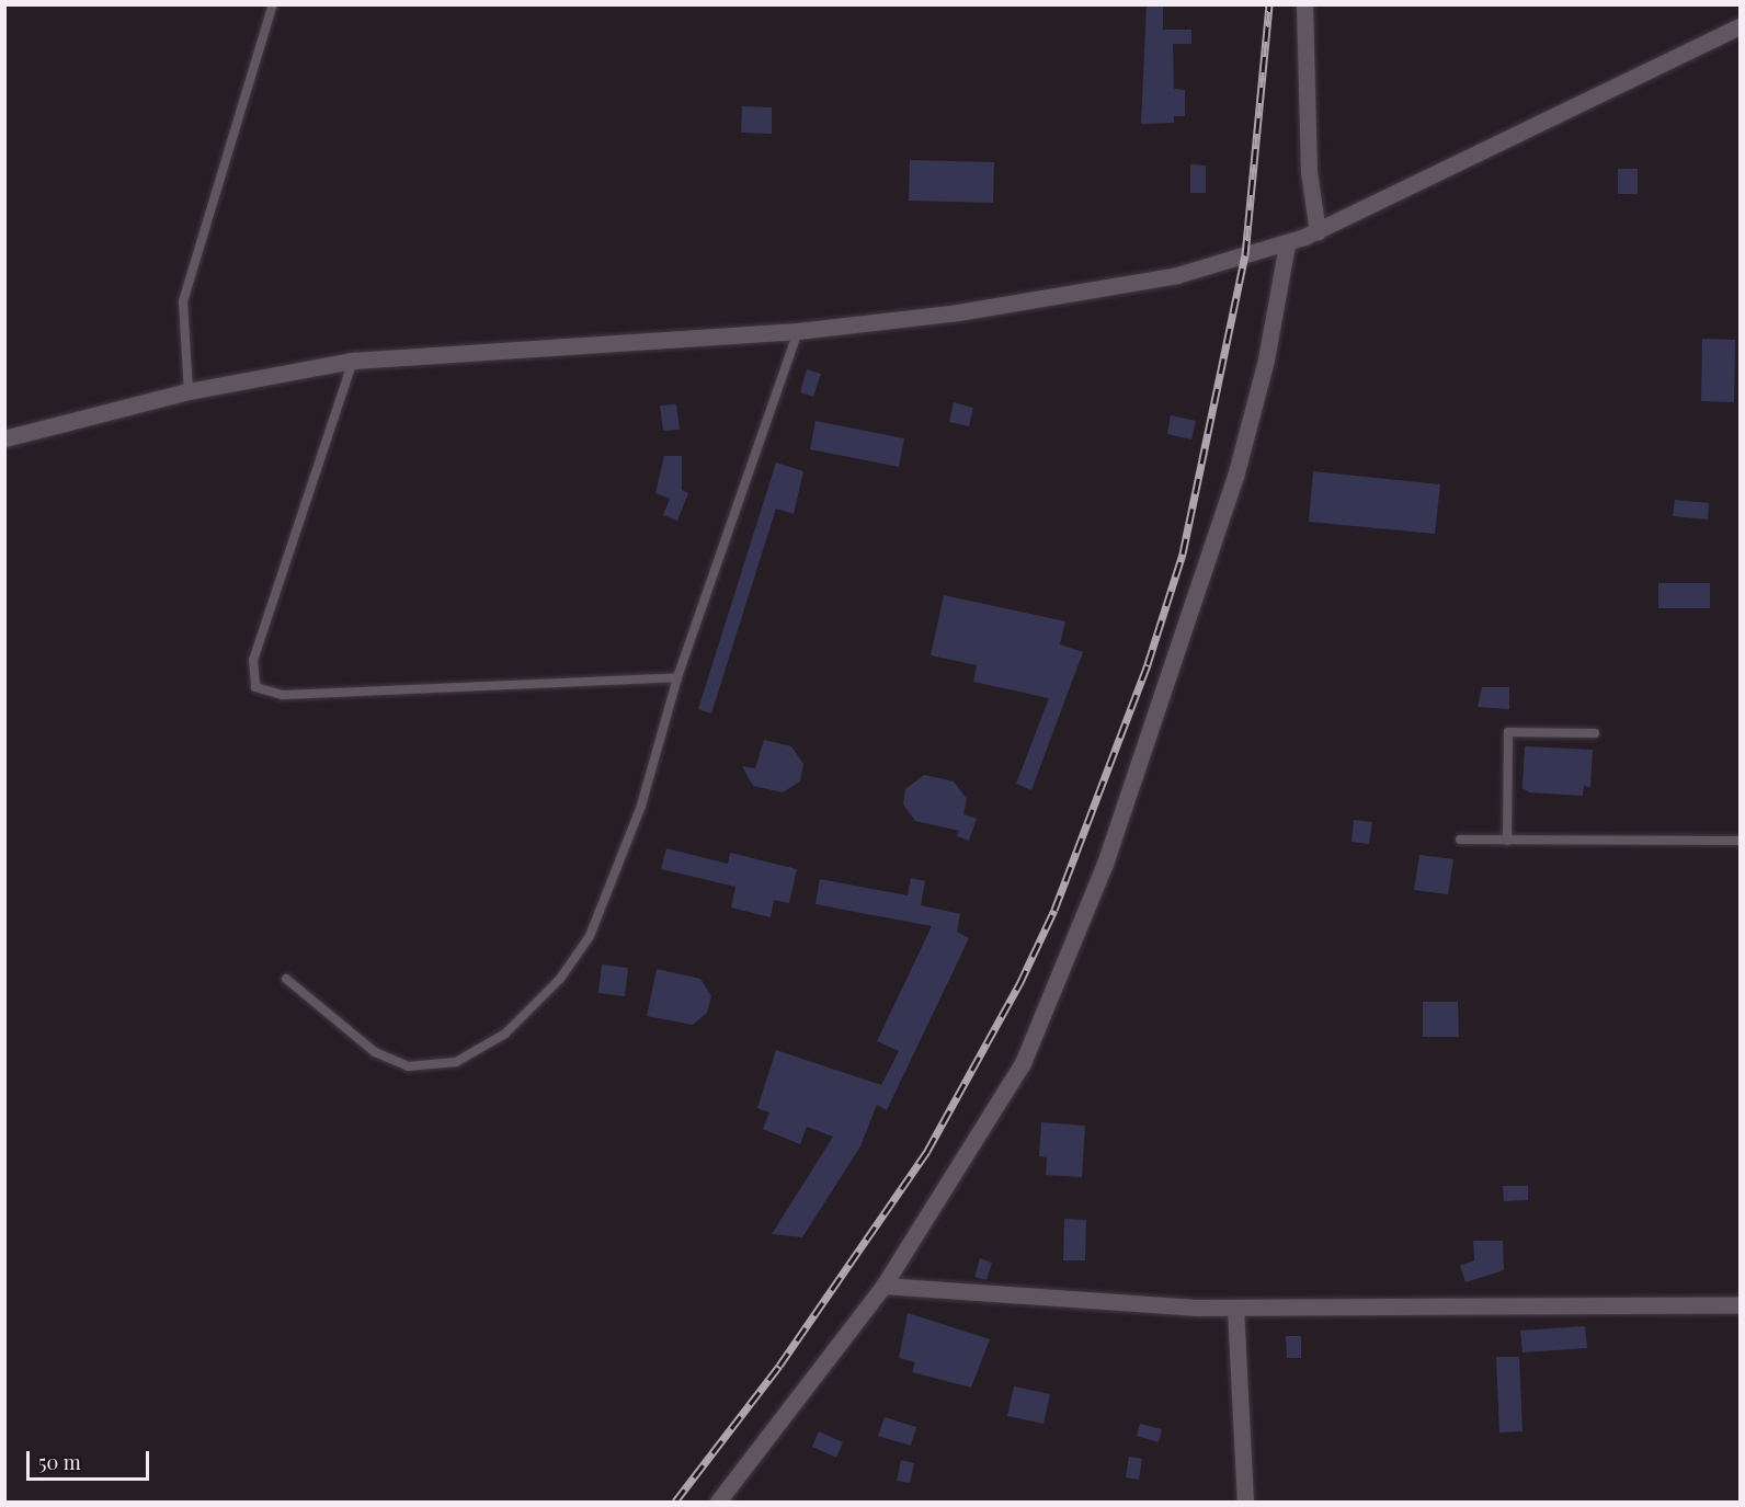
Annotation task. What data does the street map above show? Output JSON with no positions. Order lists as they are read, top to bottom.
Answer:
{
  "scale_bar": "50 m"
}
